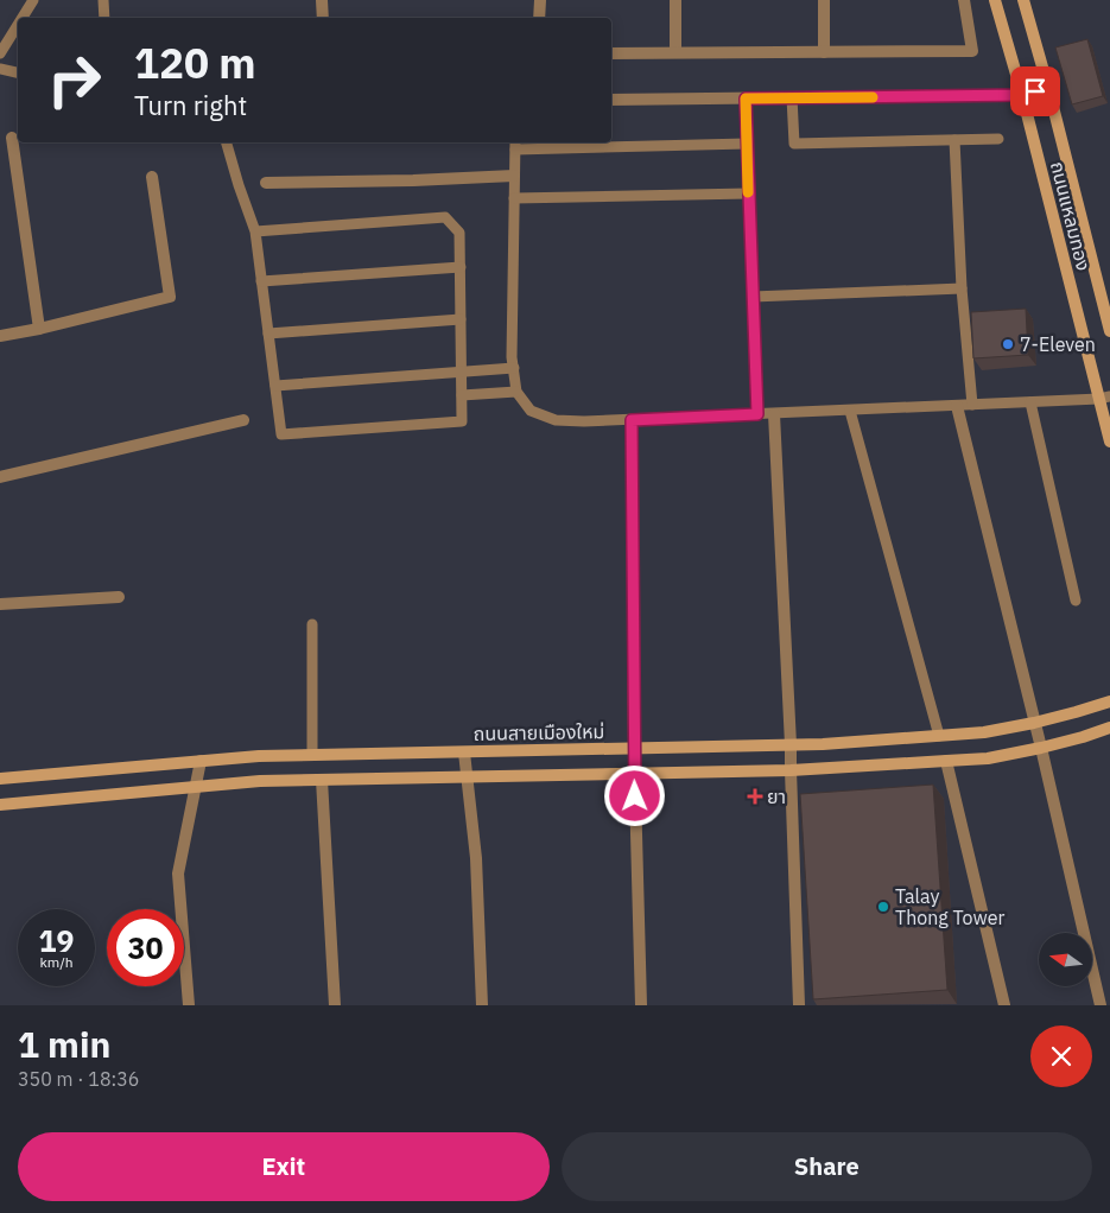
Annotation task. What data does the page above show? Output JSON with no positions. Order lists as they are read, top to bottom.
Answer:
{
  "streets": {
    "street": ["ถนนแหลมทอง", "ถนนสายเมืองใหม่"]
  },
  "places": {
    "other": ["7-Eleven", "Talay Thong Tower"],
    "health": ["ยา"]
  },
  "north": "left",
  "page": {
    "turn": ["120 m", "Turn right"],
    "speed": "19 km/h",
    "limit": "30",
    "heading": ["1 min", "350 m · 18:36"],
    "buttons": ["Exit", "Share"]
  }
}
